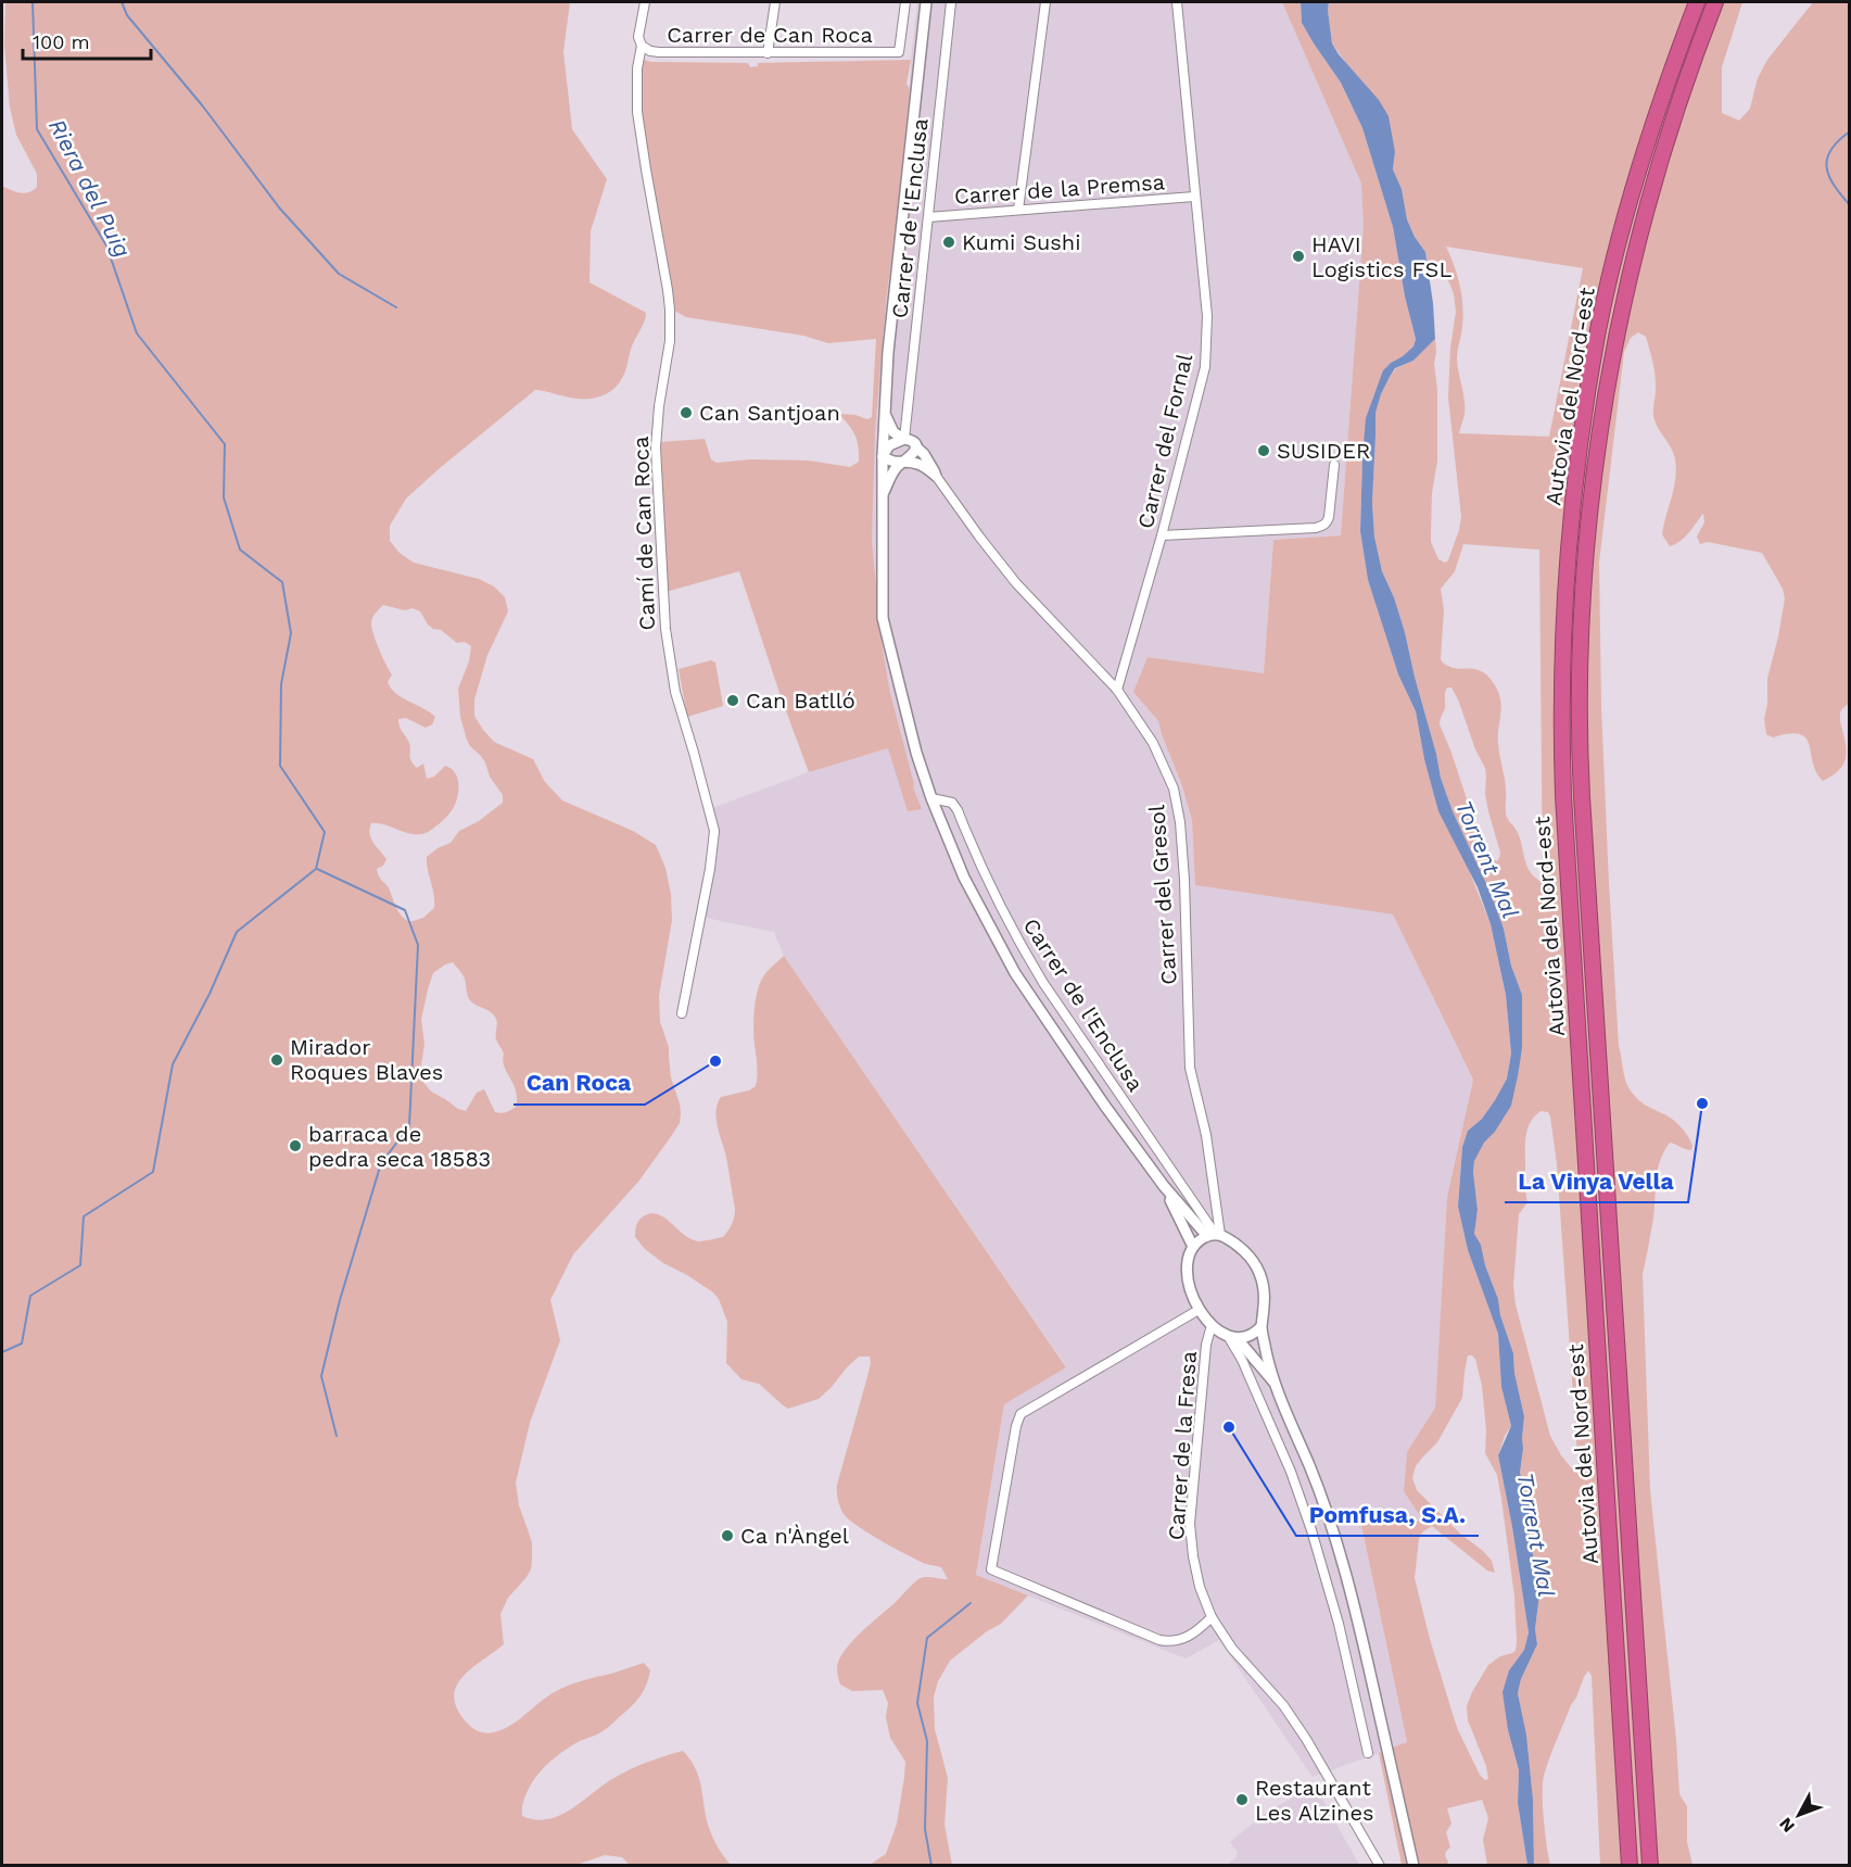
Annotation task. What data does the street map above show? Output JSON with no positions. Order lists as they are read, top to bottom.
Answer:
{
  "streets": {
    "highway": ["Autovia del Nord-est"],
    "street": [
      "Carrer de Can Roca",
      "Carrer de la Premsa",
      "Carrer de l'Enclusa",
      "Carrer del Fornal",
      "Camí de Can Roca",
      "Carrer del Gresol",
      "Carrer de la Fresa"
    ]
  },
  "crossings": [
    ["Carrer de Can Roca", "Camí de Can Roca"],
    ["Carrer de la Premsa", "Carrer de l'Enclusa"],
    ["Carrer de la Premsa", "Carrer del Fornal"],
    ["Carrer de l'Enclusa", "Carrer del Gresol"],
    ["Carrer de l'Enclusa", "Carrer de la Fresa"],
    ["Carrer del Fornal", "Carrer del Gresol"],
    ["Carrer del Gresol", "Carrer de la Fresa"]
  ],
  "water": ["Riera del Puig", "Torrent Mal"],
  "places": [
    "Kumi Sushi",
    "HAVI Logistics FSL",
    "Can Santjoan",
    "SUSIDER",
    "Can Batlló",
    "Mirador Roques Blaves",
    "Can Roca",
    "La Vinya Vella",
    "barraca de pedra seca 18583",
    "Pomfusa, S.A.",
    "Ca n'Àngel",
    "Restaurant Les Alzines"
  ],
  "scale_bar": "100 m",
  "north": "bottom left"
}
